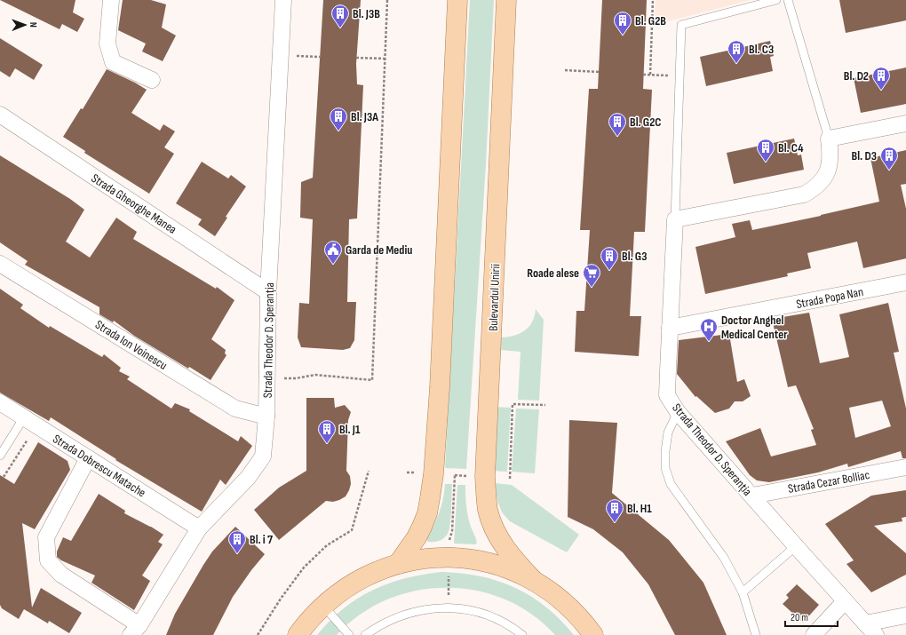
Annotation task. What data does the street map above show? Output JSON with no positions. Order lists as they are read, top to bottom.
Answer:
{
  "streets": {
    "main road": ["Bulevardul Unirii"],
    "street": [
      "Strada Gheorghe Manea",
      "Strada Popa Nan",
      "Strada Theodor D. Speranția",
      "Strada Ion Voinescu",
      "Strada Dobrescu Matache",
      "Strada Cezar Bolliac"
    ]
  },
  "crossings": [
    ["Strada Gheorghe Manea", "Strada Theodor D. Speranția"],
    ["Strada Popa Nan", "Strada Theodor D. Speranția"],
    ["Strada Theodor D. Speranția", "Strada Ion Voinescu"],
    ["Strada Theodor D. Speranția", "Strada Dobrescu Matache"],
    ["Strada Theodor D. Speranția", "Strada Cezar Bolliac"]
  ],
  "places": {
    "building": [
      "Bl. J3B",
      "Bl. G2B",
      "Bl. C3",
      "Bl. D2",
      "Bl. J3A",
      "Bl. G2C",
      "Bl. C4",
      "Bl. D3",
      "Bl. G3",
      "Bl. J1",
      "Bl. H1",
      "Bl. i 7"
    ],
    "public building": ["Garda de Mediu"],
    "supermarket": ["Roade alese"],
    "hospital": ["Doctor Anghel Medical Center"]
  },
  "scale_bar": "20 m",
  "north": "right"
}
